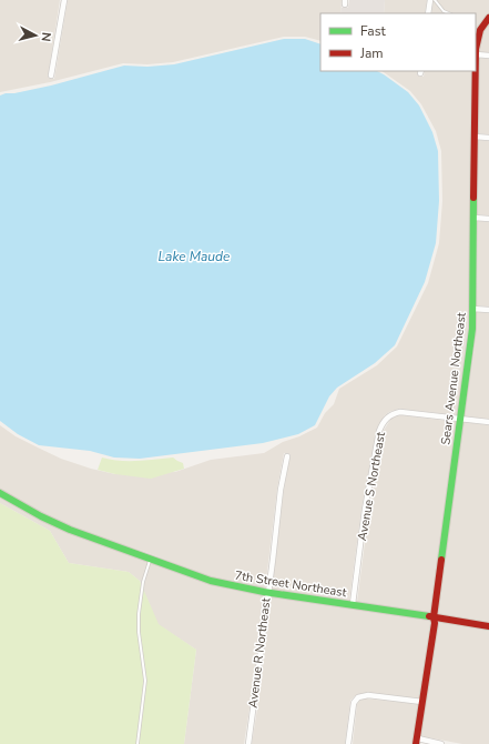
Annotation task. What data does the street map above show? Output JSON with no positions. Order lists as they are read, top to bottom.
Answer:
{
  "streets": {
    "street": [
      "Sears Avenue Northeast",
      "Avenue S Northeast",
      "7th Street Northeast",
      "Avenue R Northeast"
    ]
  },
  "crossings": [
    ["Sears Avenue Northeast", "Avenue S Northeast"],
    ["Sears Avenue Northeast", "7th Street Northeast"],
    ["Avenue S Northeast", "7th Street Northeast"],
    ["7th Street Northeast", "Avenue R Northeast"]
  ],
  "water": ["Lake Maude"],
  "legend": ["Fast", "Jam"],
  "north": "right"
}
